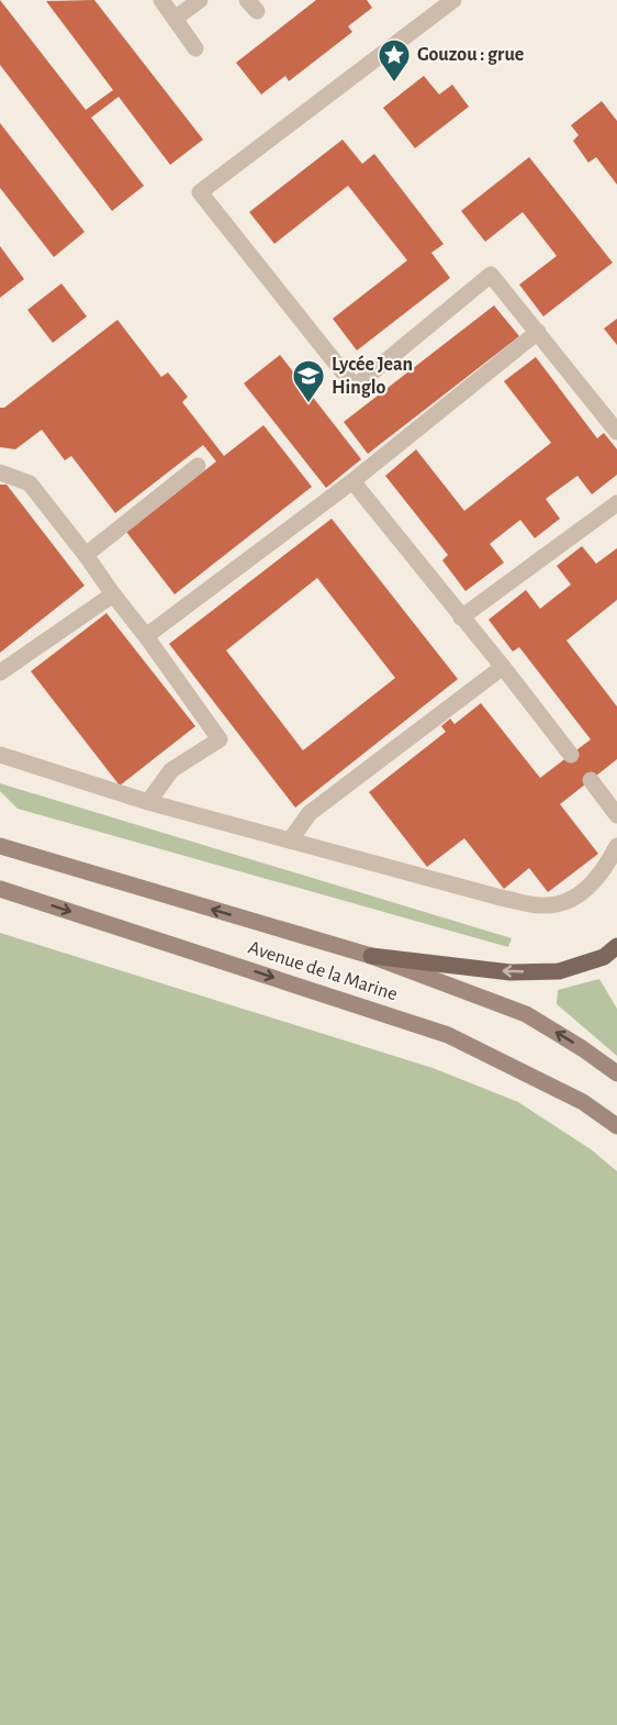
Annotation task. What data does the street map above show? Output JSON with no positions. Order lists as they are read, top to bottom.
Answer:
{
  "streets": {
    "main road": ["Avenue de la Marine"]
  },
  "places": {
    "place": ["Gouzou : grue"],
    "school or university": ["Lycée Jean Hinglo"]
  }
}
